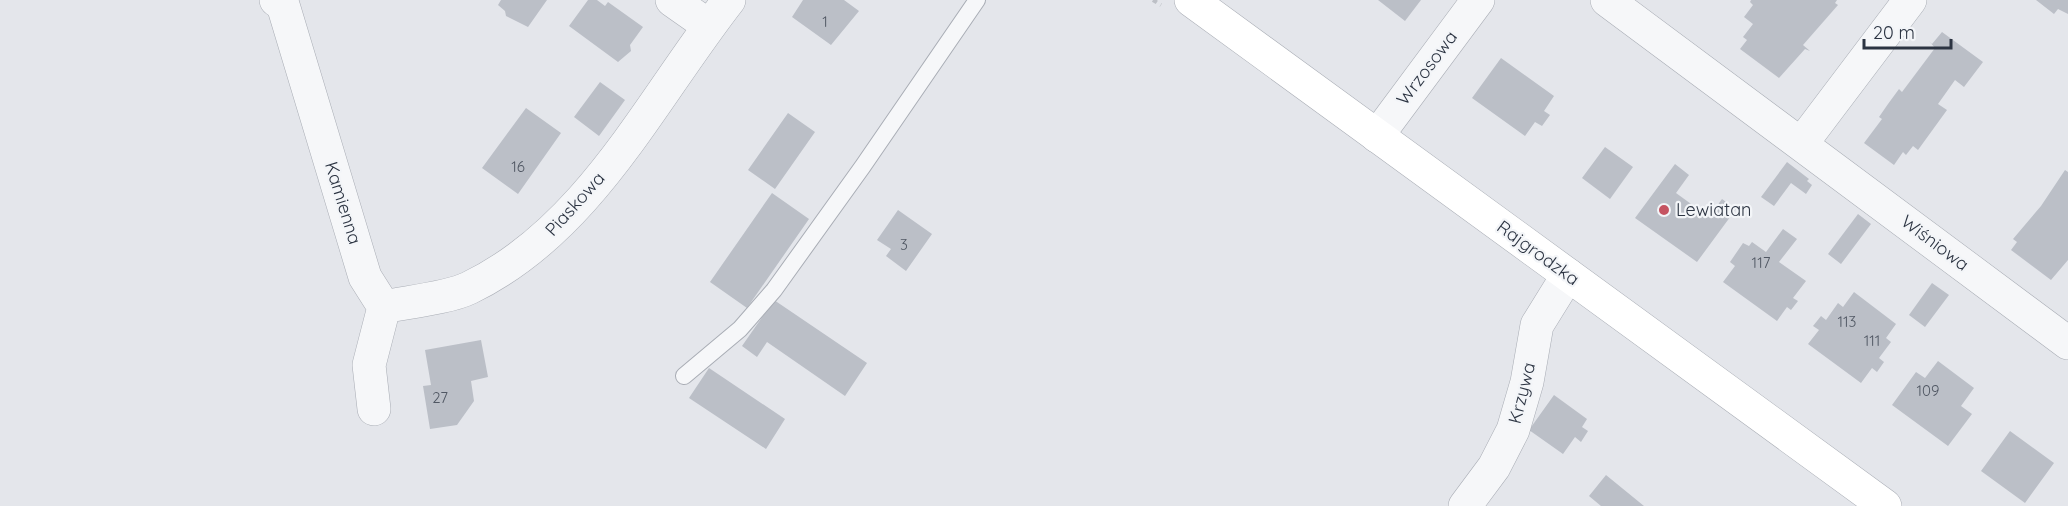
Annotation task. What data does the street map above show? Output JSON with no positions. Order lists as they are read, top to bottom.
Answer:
{
  "streets": {
    "street": [
      "Wrzosowa",
      "Kamienna",
      "Piaskowa",
      "Wiśniowa",
      "Rajgrodzka",
      "Krzywa"
    ]
  },
  "crossings": [
    ["Wrzosowa", "Rajgrodzka"],
    ["Kamienna", "Piaskowa"],
    ["Rajgrodzka", "Krzywa"]
  ],
  "places": ["Lewiatan"],
  "house_numbers": [
    "1",
    "16",
    "3",
    "117",
    "113",
    "111",
    "109",
    "27"
  ],
  "scale_bar": "20 m"
}
